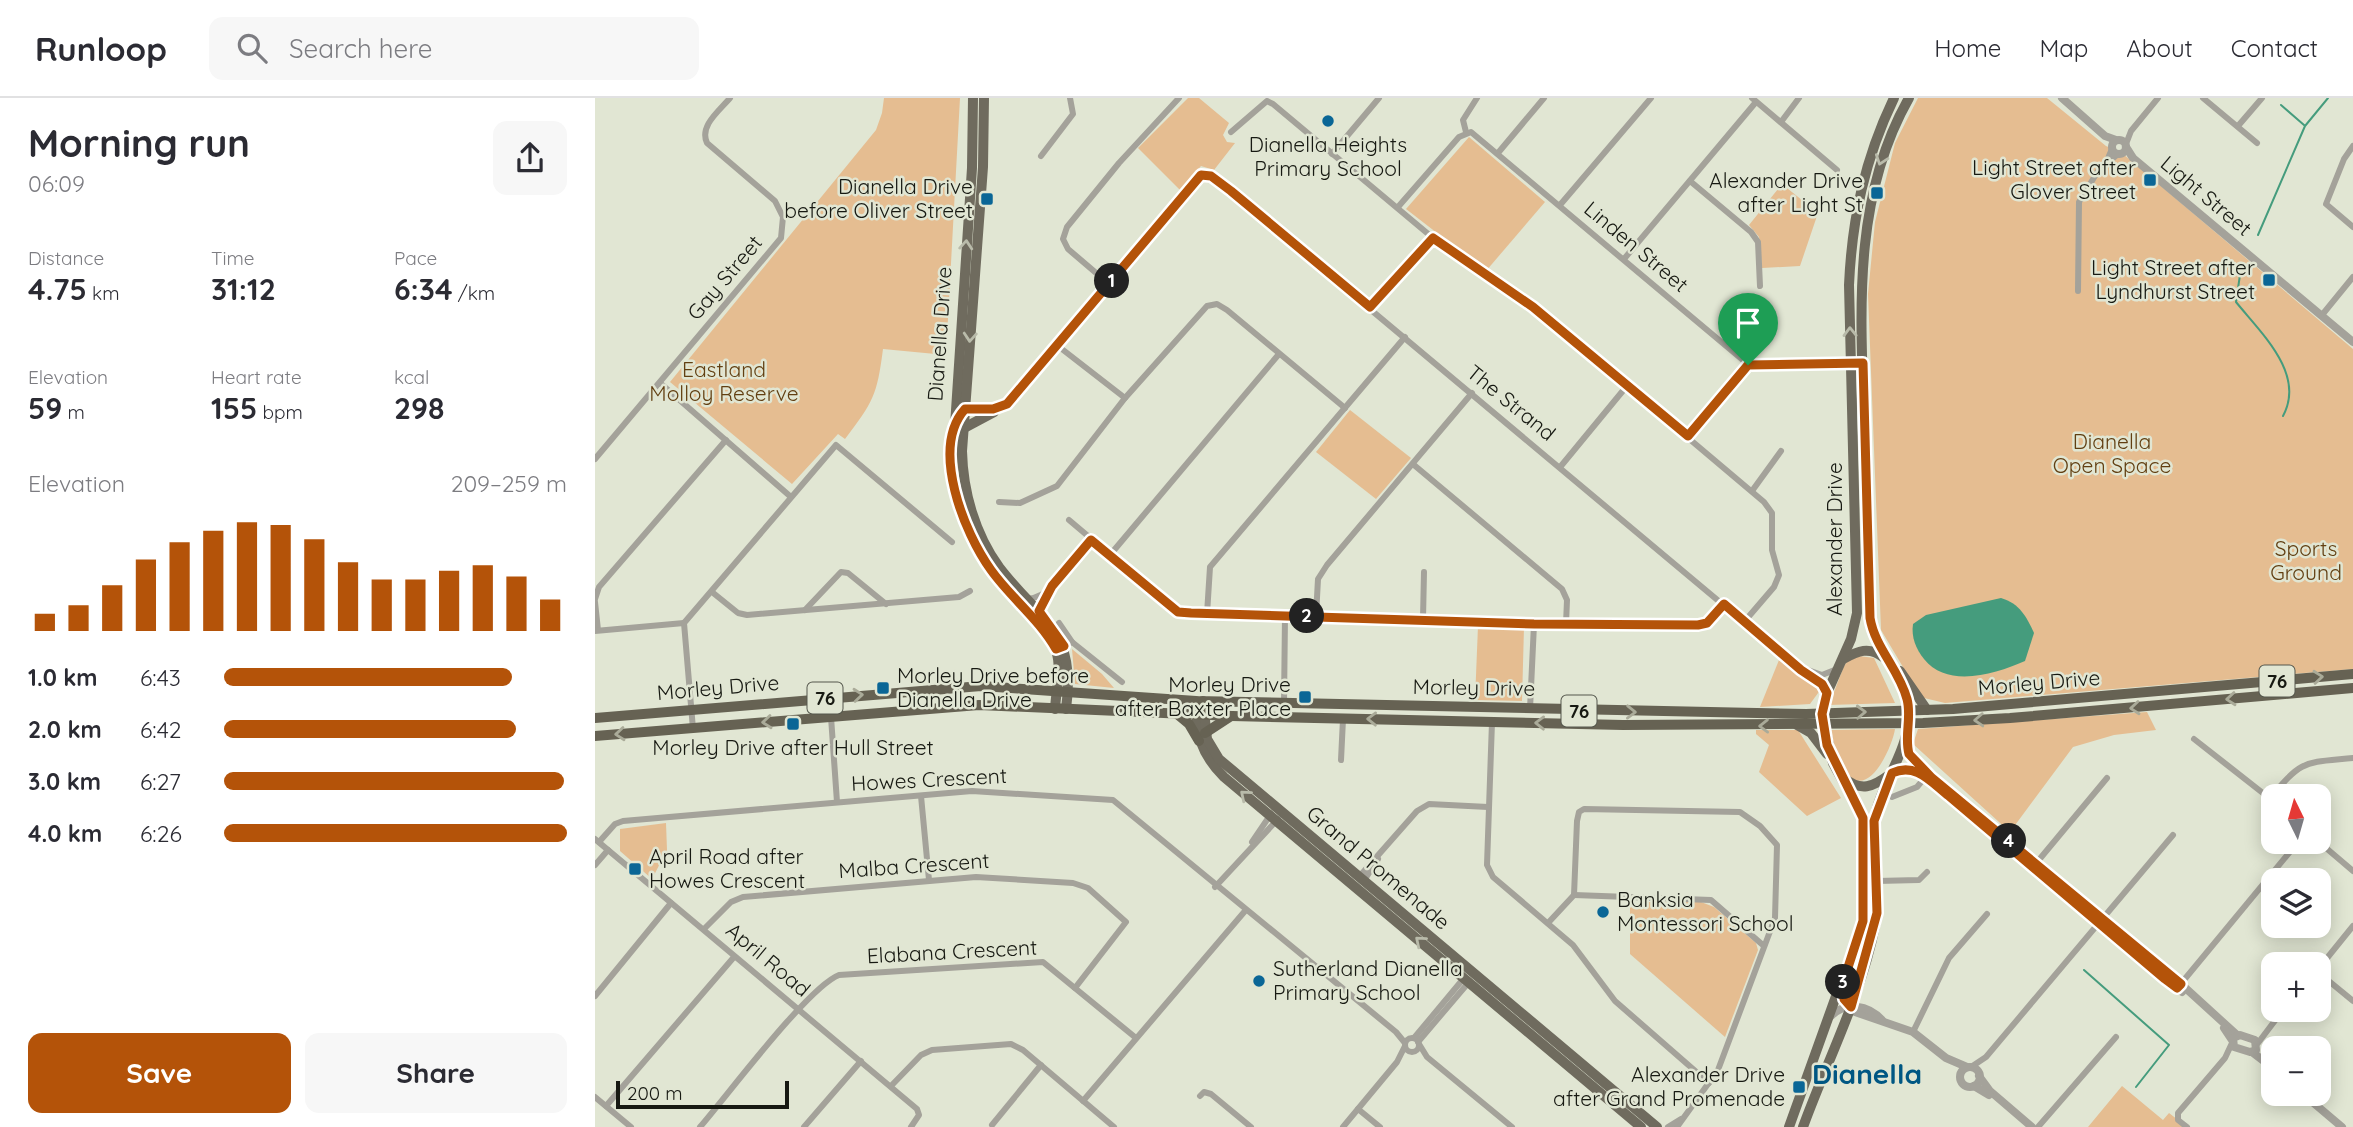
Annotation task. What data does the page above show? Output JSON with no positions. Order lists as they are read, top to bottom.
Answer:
{
  "streets": {
    "highway": ["76", "Morley Drive"],
    "main road": ["Dianella Drive", "Alexander Drive", "Grand Promenade"],
    "street": [
      "Light Street",
      "Linden Street",
      "Gay Street",
      "The Strand",
      "Howes Crescent",
      "Malba Crescent",
      "Elabana Crescent",
      "April Road"
    ]
  },
  "crossings": [
    ["Dianella Drive", "Morley Drive"],
    ["The Strand", "Alexander Drive"],
    ["Alexander Drive", "Morley Drive"],
    ["Morley Drive", "Grand Promenade"],
    ["Howes Crescent", "April Road"],
    ["Malba Crescent", "Elabana Crescent"],
    ["Malba Crescent", "April Road"],
    ["Elabana Crescent", "April Road"]
  ],
  "districts": ["Dianella"],
  "parks": ["Eastland Molloy Reserve", "Dianella Open Space", "Sports Ground"],
  "places": {
    "other": ["Dianella Heights Primary School", "Banksia Montessori School", "Sutherland Dianella Primary School"],
    "transit": [
      "Light Street after Glover Street",
      "Alexander Drive after Light St",
      "Dianella Drive before Oliver Street",
      "Light Street after Lyndhurst Street",
      "Morley Drive before Dianella Drive",
      "Morley Drive after Baxter Place",
      "Morley Drive after Hull Street",
      "April Road after Howes Crescent",
      "Alexander Drive after Grand Promenade"
    ]
  },
  "scale_bar": "200 m",
  "north": "top",
  "page": {
    "header": "Runloop",
    "search": "Search here",
    "nav": [
      "Home",
      "Map",
      "About",
      "Contact"
    ],
    "heading": ["Morning run", "06:09"],
    "stats": [
      ["Distance", "4.75 km"],
      ["Time", "31:12"],
      ["Pace", "6:34 /km"],
      ["Elevation", "59 m"],
      ["Heart rate", "155 bpm"],
      ["kcal", "298"]
    ],
    "pins": [
      "1",
      "2",
      "4",
      "3"
    ],
    "chart": ["Elevation", "209–259 m"],
    "list": [
      {
        "name": "1.0 km",
        "note": "6:43"
      },
      {
        "name": "2.0 km",
        "note": "6:42"
      },
      {
        "name": "3.0 km",
        "note": "6:27"
      },
      {
        "name": "4.0 km",
        "note": "6:26"
      }
    ],
    "map_buttons": ["+", "−"],
    "buttons": ["Save", "Share"],
    "scale": "200 m"
  }
}
